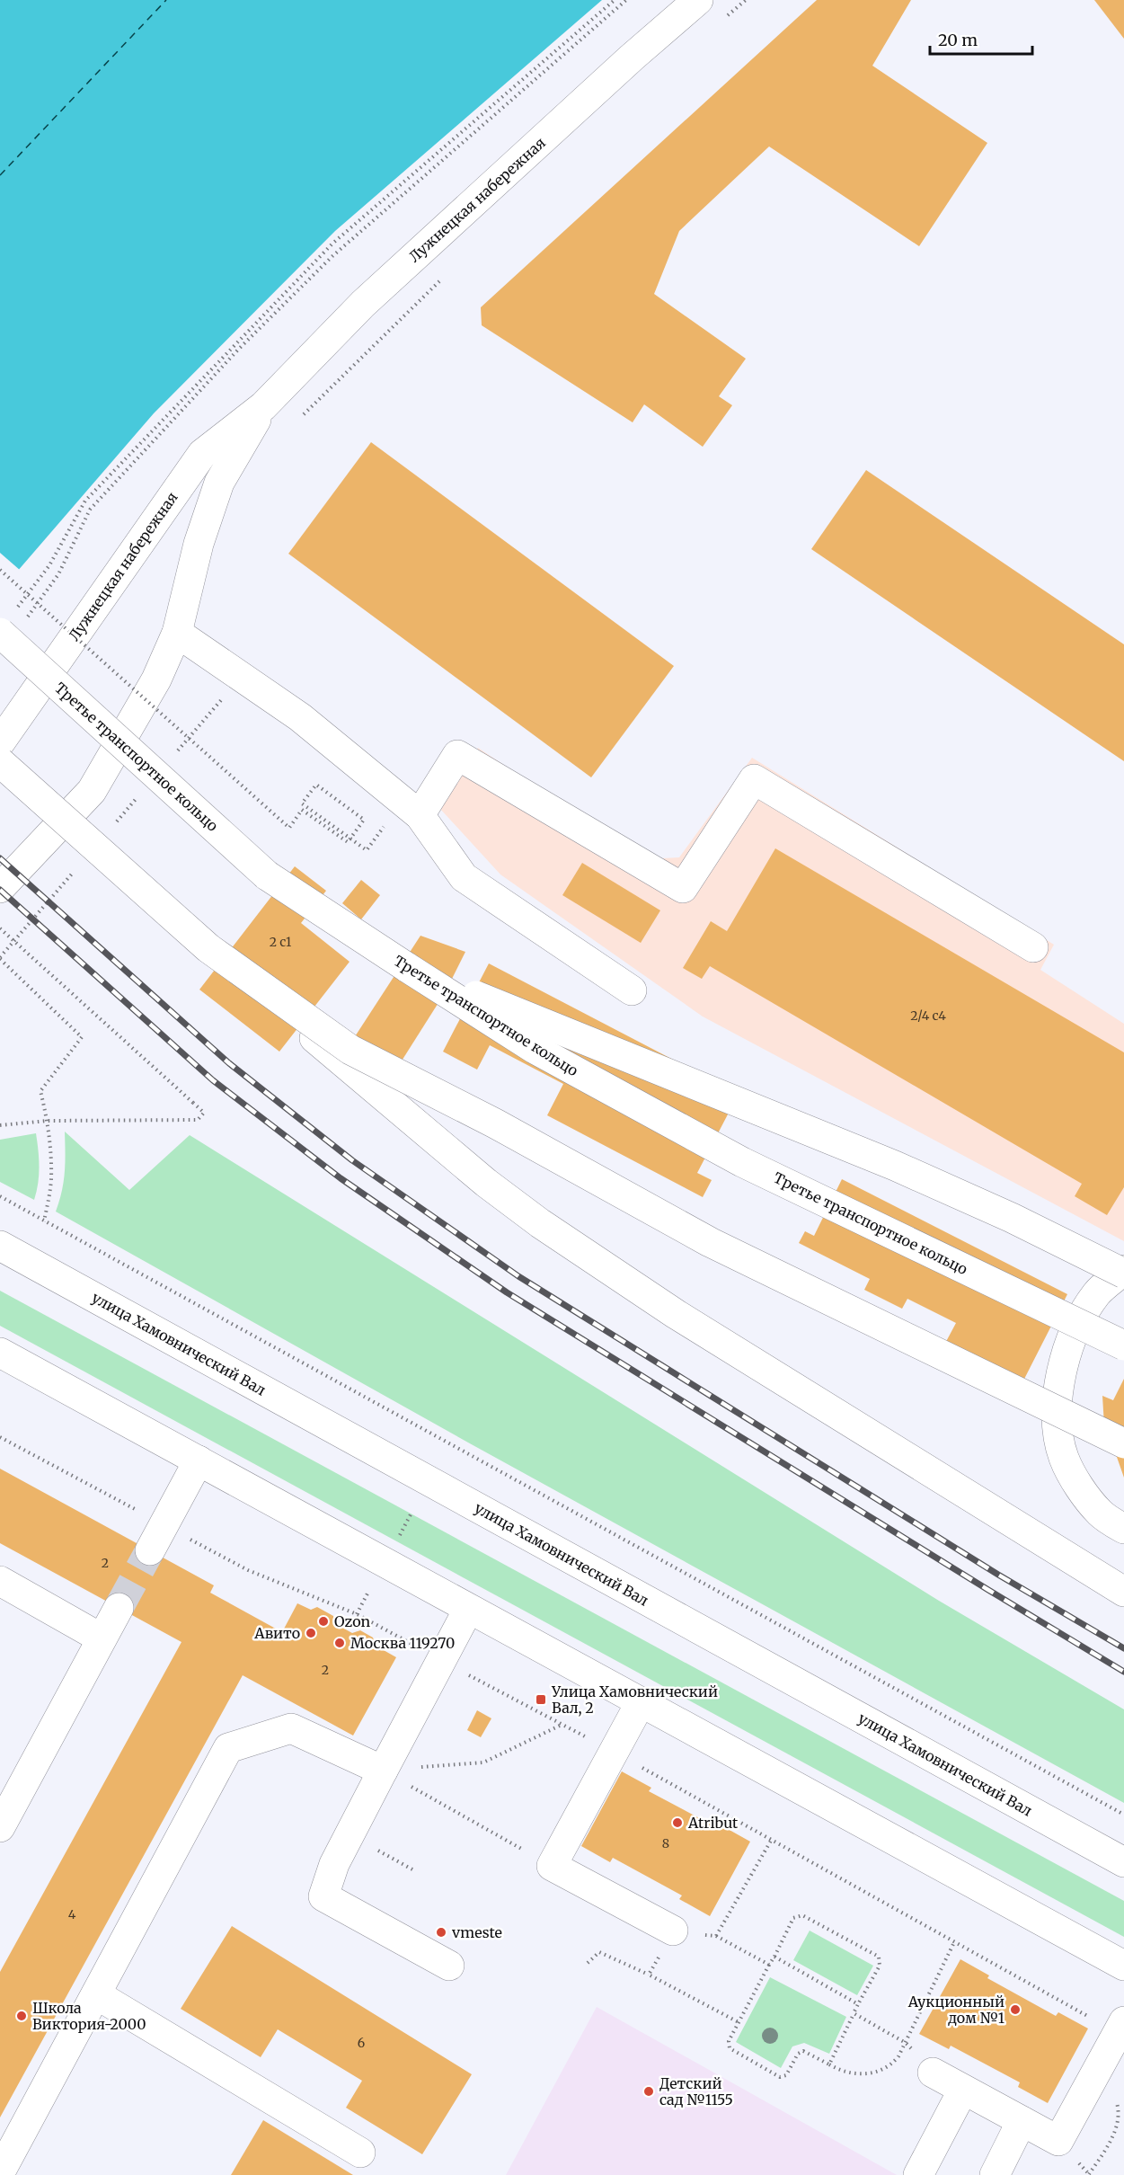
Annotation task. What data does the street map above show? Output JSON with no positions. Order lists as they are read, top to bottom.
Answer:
{
  "streets": {
    "main road": ["Лужнецкая набережная", "Третье транспортное кольцо", "улица Хамовнический Вал"]
  },
  "places": {
    "other": [
      "Ozon",
      "Авито",
      "Москва 119270",
      "Atribut",
      "vmeste",
      "Аукционный дом №1",
      "Школа Виктория-2000",
      "Детский сад №1155"
    ],
    "transit": ["Улица Хамовнический Вал, 2"]
  },
  "house_numbers": [
    "2 с1",
    "2/4 с4",
    "2",
    "2",
    "8",
    "4",
    "6"
  ],
  "scale_bar": "20 m"
}
